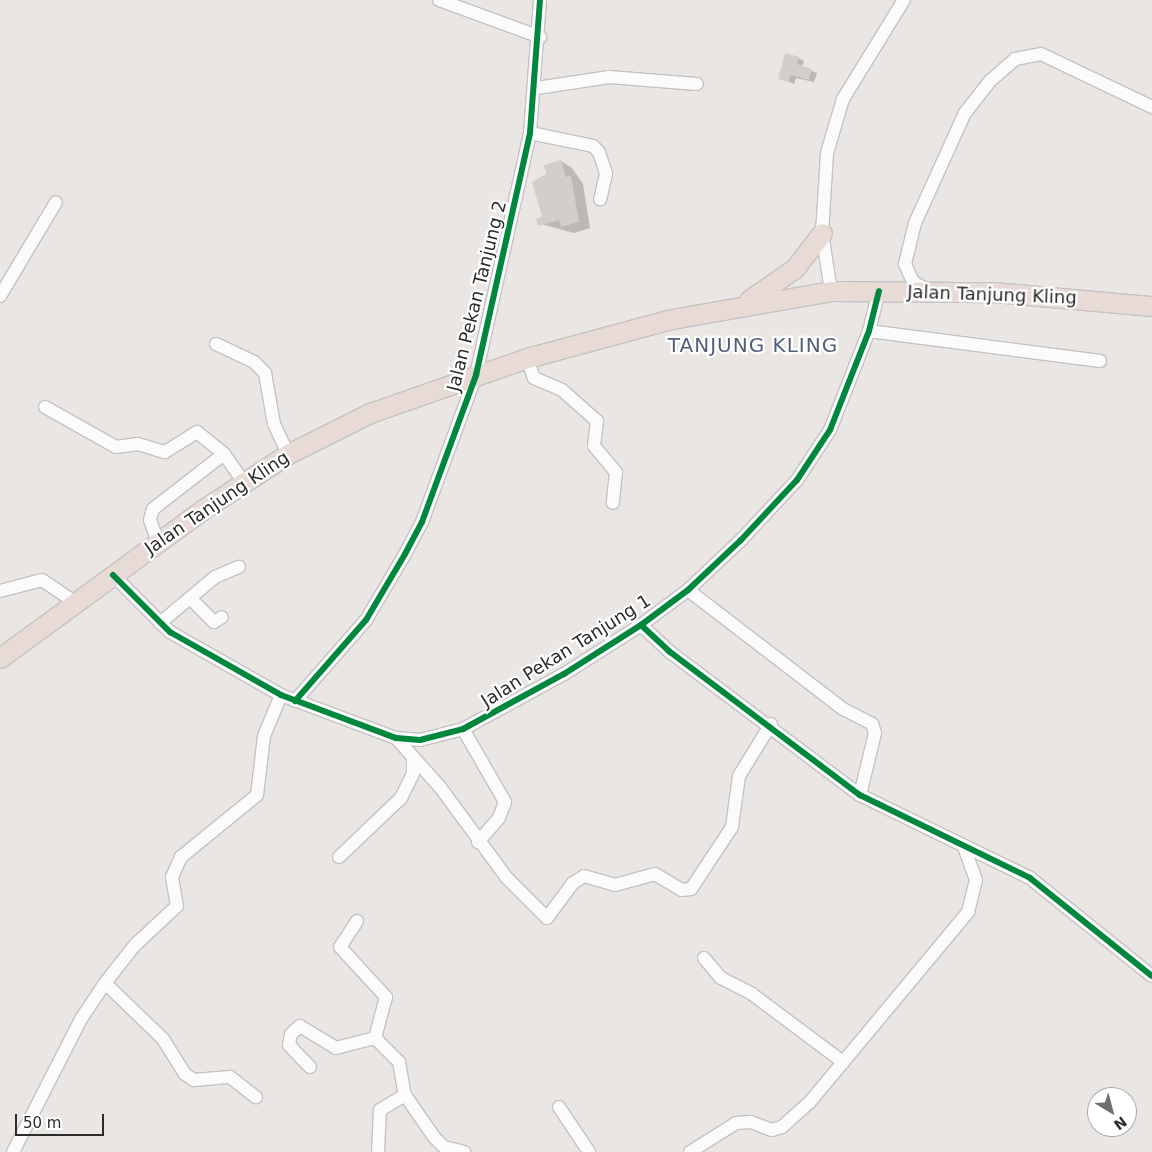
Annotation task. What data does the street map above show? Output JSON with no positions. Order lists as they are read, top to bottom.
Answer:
{
  "streets": {
    "highway": ["Jalan Tanjung Kling"],
    "street": ["Jalan Pekan Tanjung 2", "Jalan Pekan Tanjung 1"]
  },
  "crossings": [
    ["Jalan Tanjung Kling", "Jalan Pekan Tanjung 2"],
    ["Jalan Tanjung Kling", "Jalan Pekan Tanjung 1"],
    ["Jalan Pekan Tanjung 2", "Jalan Pekan Tanjung 1"]
  ],
  "districts": ["TANJUNG KLING"],
  "scale_bar": "50 m",
  "north": "bottom right"
}
